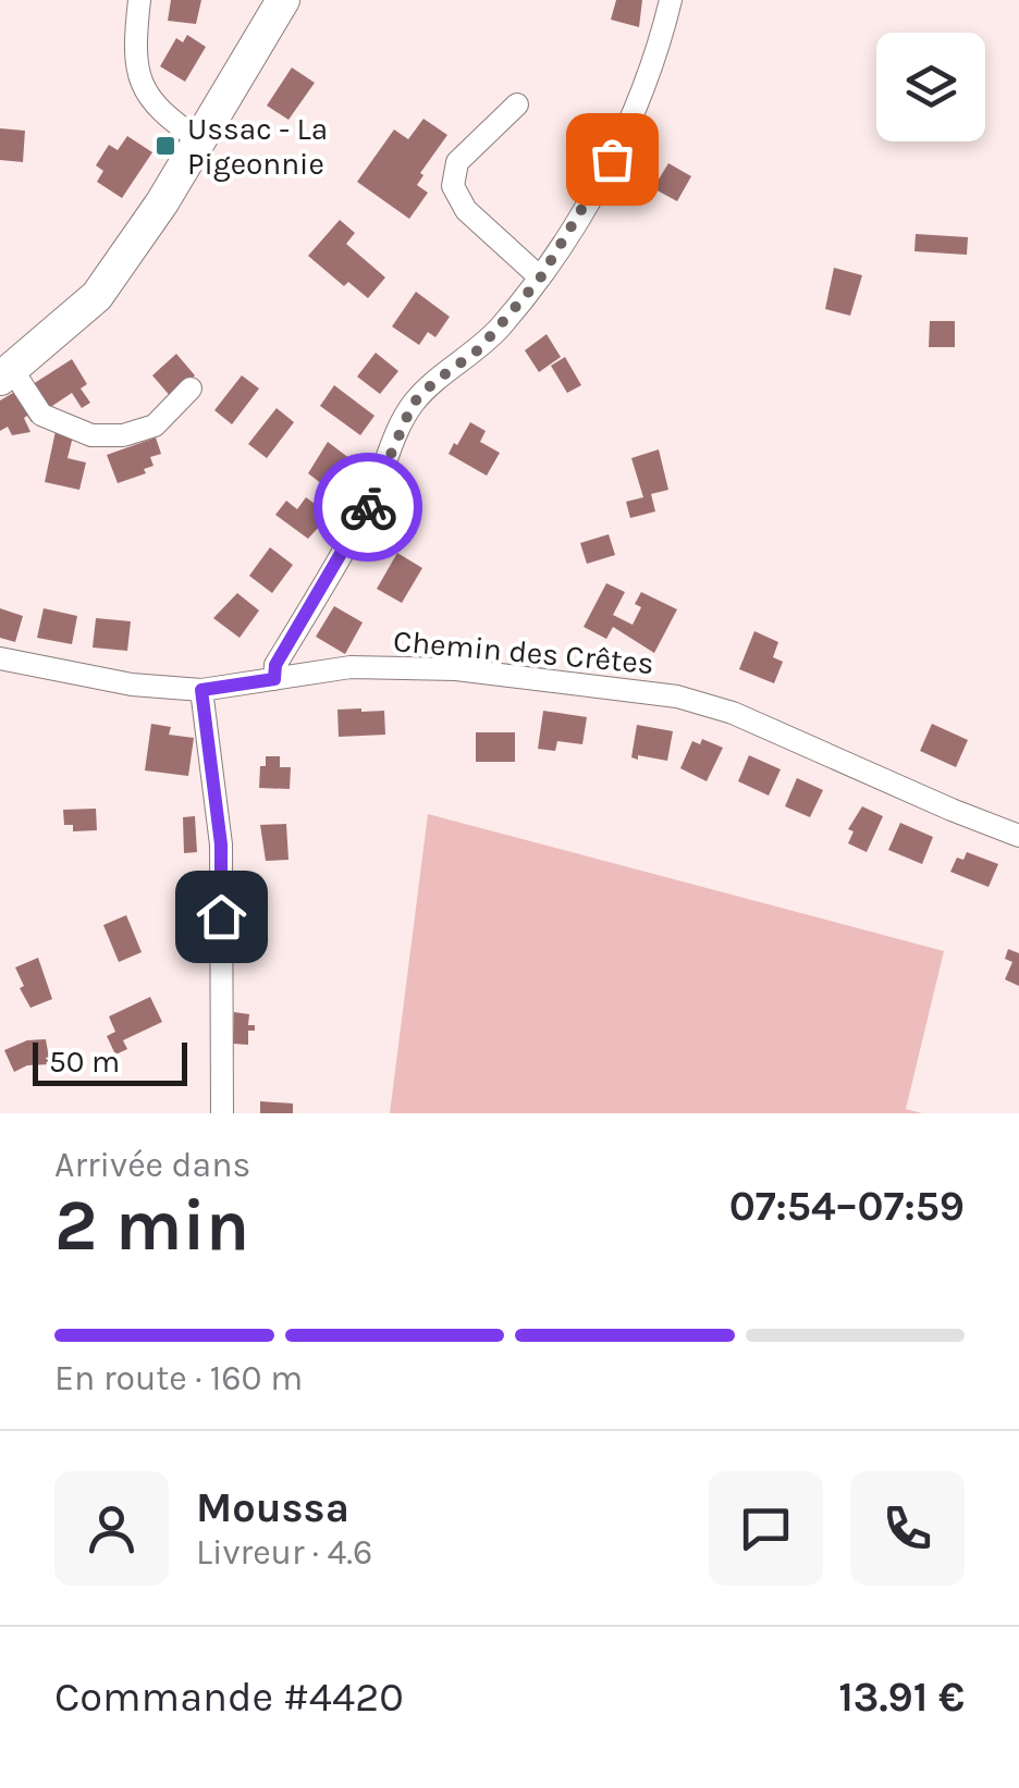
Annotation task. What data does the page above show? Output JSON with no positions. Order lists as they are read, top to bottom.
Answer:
{
  "streets": {
    "street": ["Chemin des Crêtes"]
  },
  "places": {
    "transit": ["Ussac - La Pigeonnie"]
  },
  "scale_bar": "50 m",
  "page": {
    "scale": "50 m",
    "heading": ["2 min", "Arrivée dans", "07:54–07:59"],
    "panel": [
      "Moussa",
      "Livreur · 4.6",
      "Commande #4420",
      "13.91 €"
    ],
    "bar": "En route · 160 m"
  }
}
